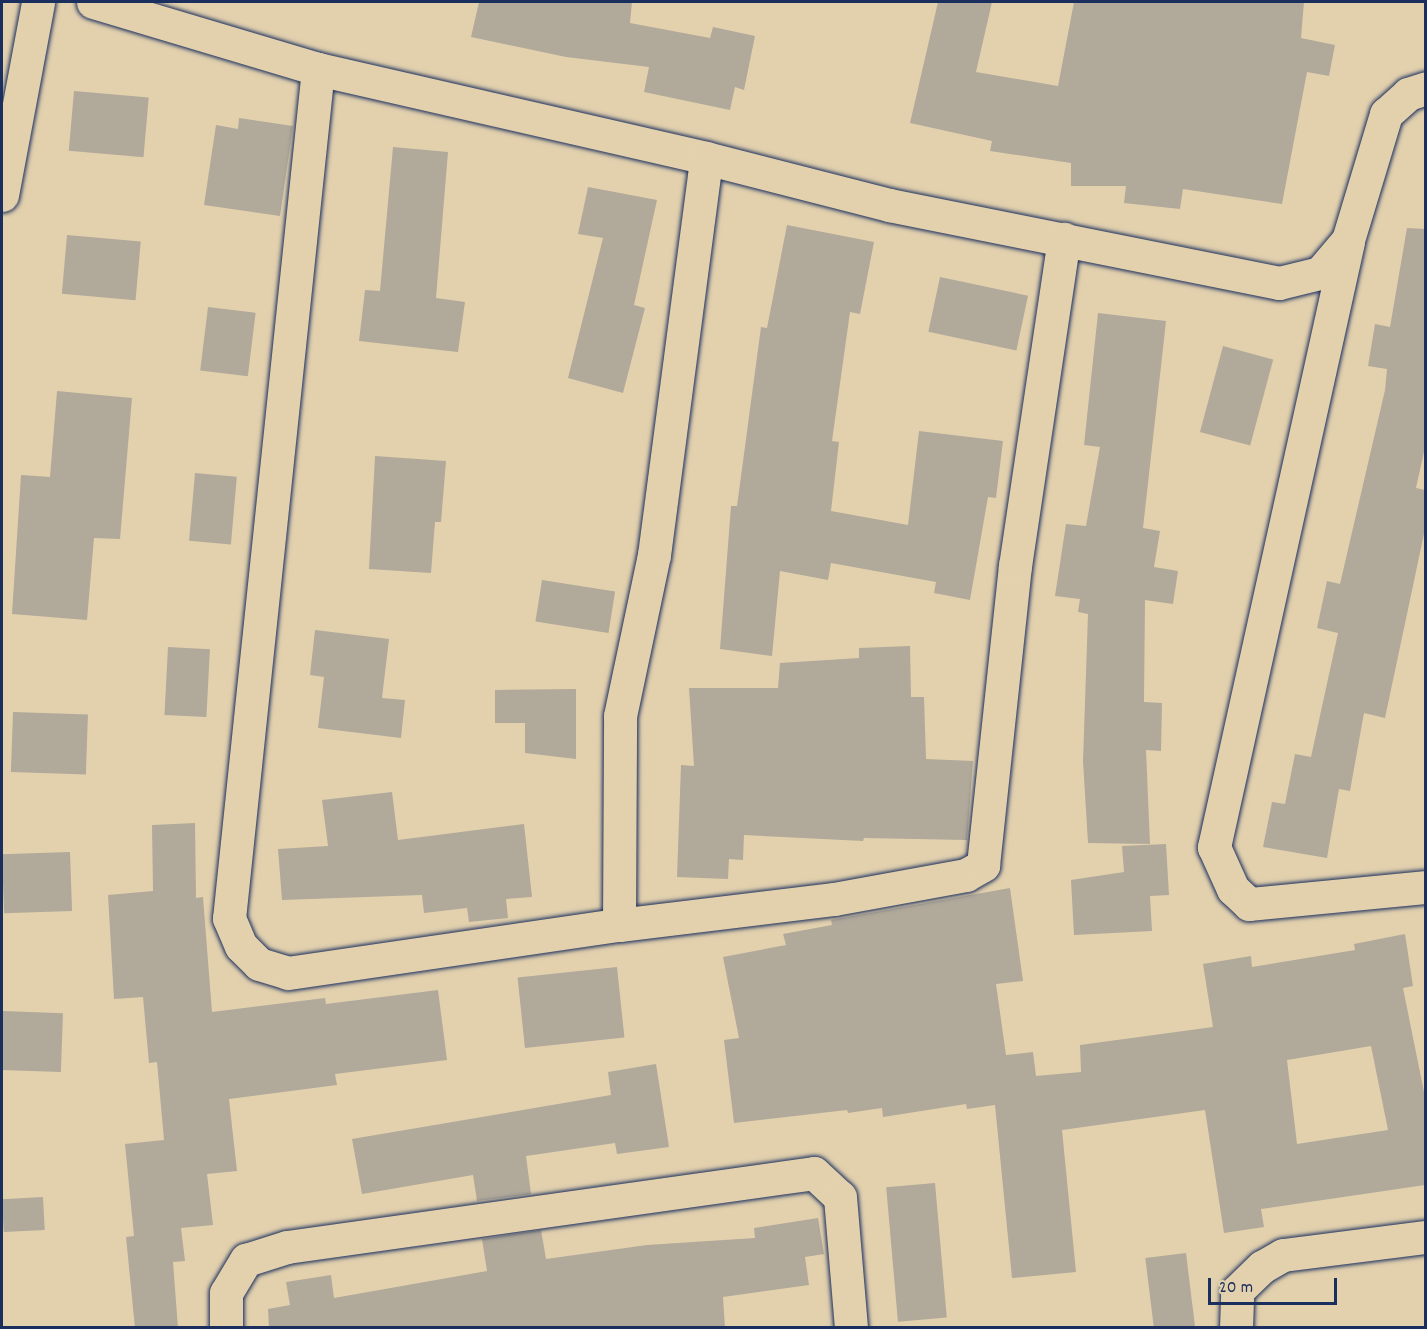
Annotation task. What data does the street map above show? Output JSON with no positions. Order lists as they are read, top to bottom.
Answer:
{
  "scale_bar": "20 m"
}
